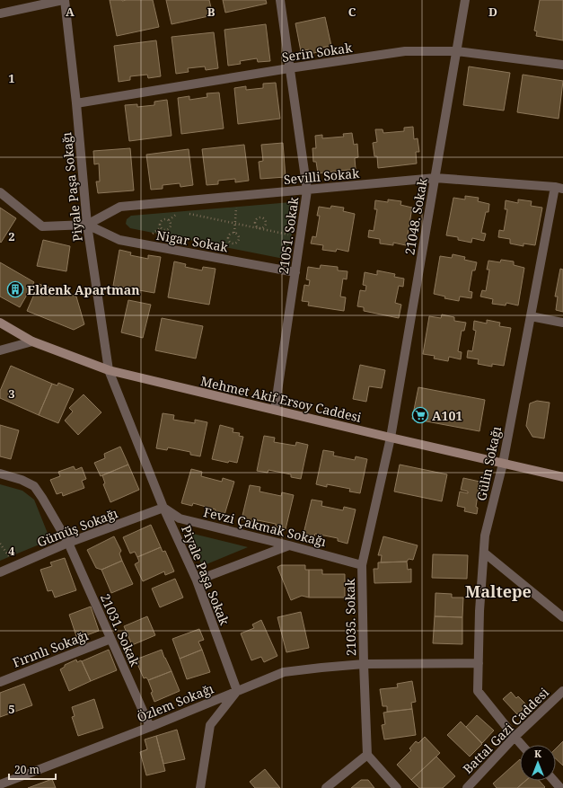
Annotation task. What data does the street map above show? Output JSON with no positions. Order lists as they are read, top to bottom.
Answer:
{
  "streets": {
    "main road": ["Mehmet Akif Ersoy Caddesi"],
    "street": [
      "Serin Sokak",
      "Sevilli Sokak",
      "Piyale Paşa Sokağı",
      "21048. Sokak",
      "21051. Sokak",
      "Nigar Sokak",
      "Gülin Sokağı",
      "Fevzi Çakmak Sokağı",
      "Gümüş Sokağı",
      "Piyale Paşa Sokak",
      "21035. Sokak",
      "21031. Sokak",
      "Fırınlı Sokağı",
      "Özlem Sokağı",
      "Battal Gazi Caddesi"
    ]
  },
  "crossings": [
    ["Serin Sokak", "Piyale Paşa Sokağı"],
    ["Serin Sokak", "21048. Sokak"],
    ["Serin Sokak", "21051. Sokak"],
    ["Sevilli Sokak", "Piyale Paşa Sokağı"],
    ["Sevilli Sokak", "21048. Sokak"],
    ["Sevilli Sokak", "21051. Sokak"],
    ["Sevilli Sokak", "Nigar Sokak"],
    ["Sevilli Sokak", "Gülin Sokağı"],
    ["Piyale Paşa Sokağı", "Nigar Sokak"],
    ["Piyale Paşa Sokağı", "Mehmet Akif Ersoy Caddesi"],
    ["Piyale Paşa Sokağı", "Piyale Paşa Sokak"],
    ["21048. Sokak", "Mehmet Akif Ersoy Caddesi"],
    ["21048. Sokak", "21035. Sokak"],
    ["21051. Sokak", "Nigar Sokak"],
    ["21051. Sokak", "Mehmet Akif Ersoy Caddesi"],
    ["Mehmet Akif Ersoy Caddesi", "Gülin Sokağı"],
    ["Mehmet Akif Ersoy Caddesi", "Piyale Paşa Sokak"],
    ["Mehmet Akif Ersoy Caddesi", "21035. Sokak"],
    ["Gülin Sokağı", "Özlem Sokağı"],
    ["Gülin Sokağı", "Battal Gazi Caddesi"],
    ["Fevzi Çakmak Sokağı", "Gümüş Sokağı"],
    ["Fevzi Çakmak Sokağı", "Piyale Paşa Sokak"],
    ["Fevzi Çakmak Sokağı", "21035. Sokak"],
    ["Gümüş Sokağı", "Piyale Paşa Sokak"],
    ["Gümüş Sokağı", "21031. Sokak"],
    ["Piyale Paşa Sokak", "Özlem Sokağı"],
    ["21035. Sokak", "Özlem Sokağı"],
    ["21031. Sokak", "Fırınlı Sokağı"],
    ["21031. Sokak", "Özlem Sokağı"]
  ],
  "districts": ["Maltepe"],
  "places": {
    "building": ["Eldenk Apartman"],
    "supermarket": ["A101"]
  },
  "scale_bar": "20 m",
  "north": "top",
  "grid": {
    "columns": [
      "A",
      "B",
      "C",
      "D"
    ],
    "rows": [
      "1",
      "2",
      "3",
      "4",
      "5"
    ]
  }
}
